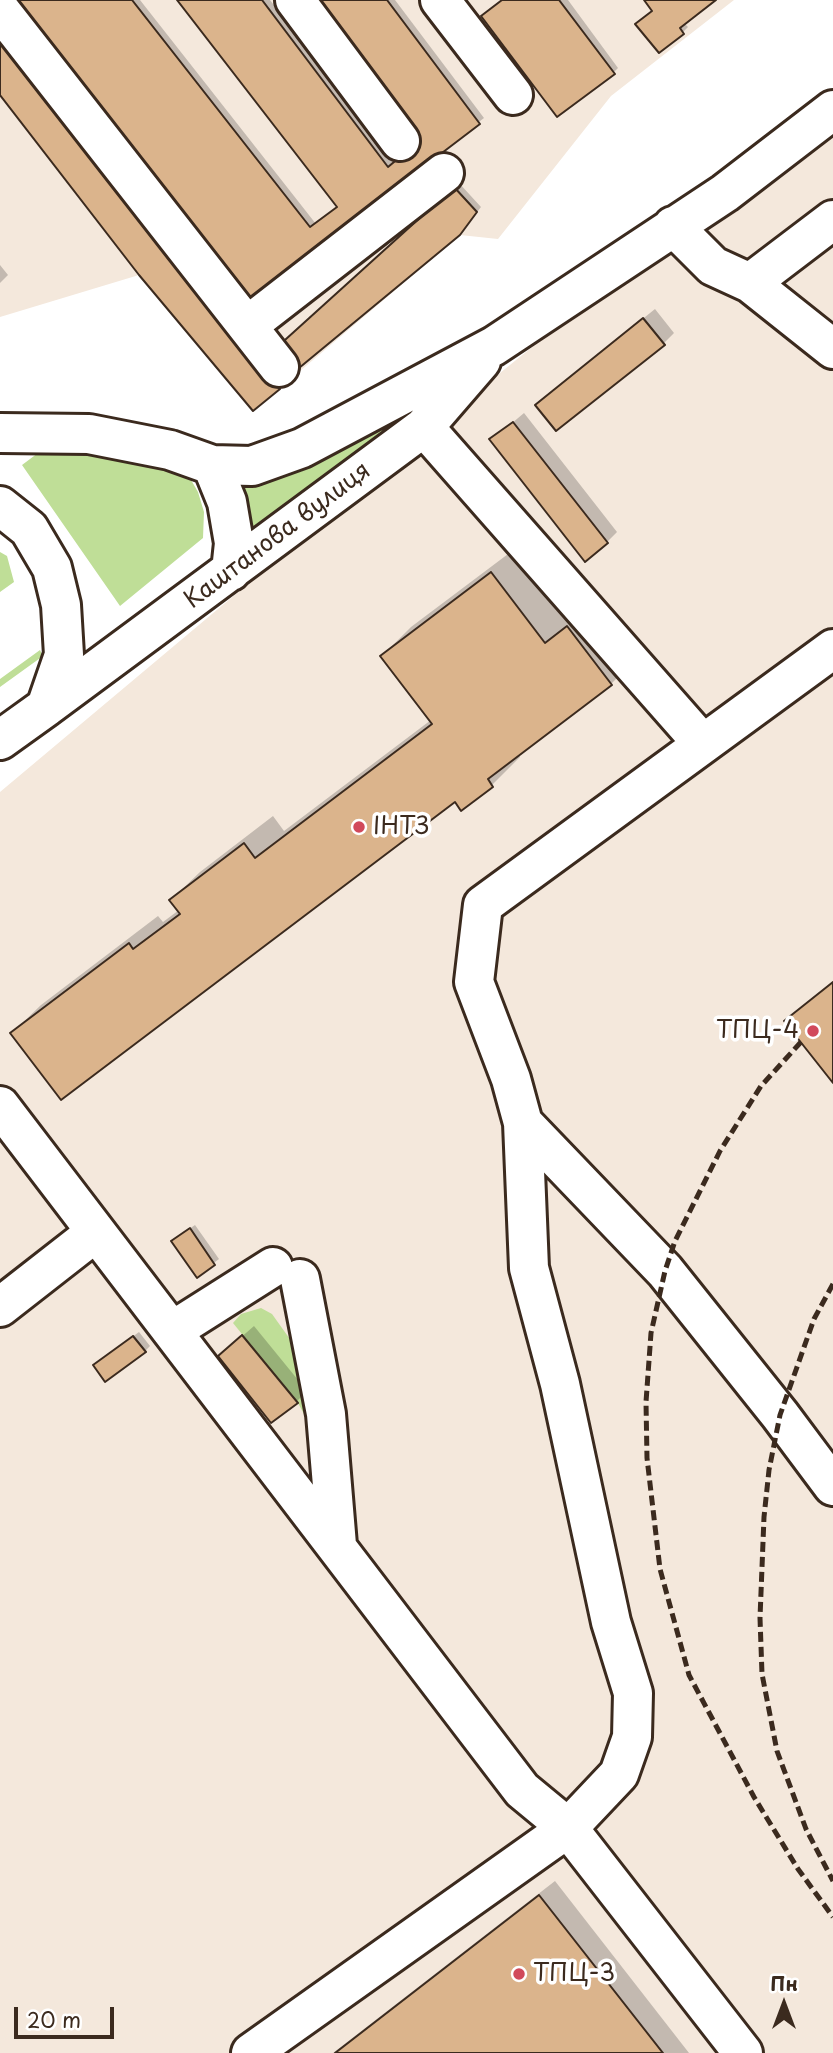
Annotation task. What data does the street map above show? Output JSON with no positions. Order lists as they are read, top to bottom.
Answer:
{
  "streets": {
    "street": ["Каштанова вулиця"]
  },
  "places": ["ІНТЗ", "ТПЦ-4", "ТПЦ-3"],
  "scale_bar": "20 m",
  "north": "top"
}
